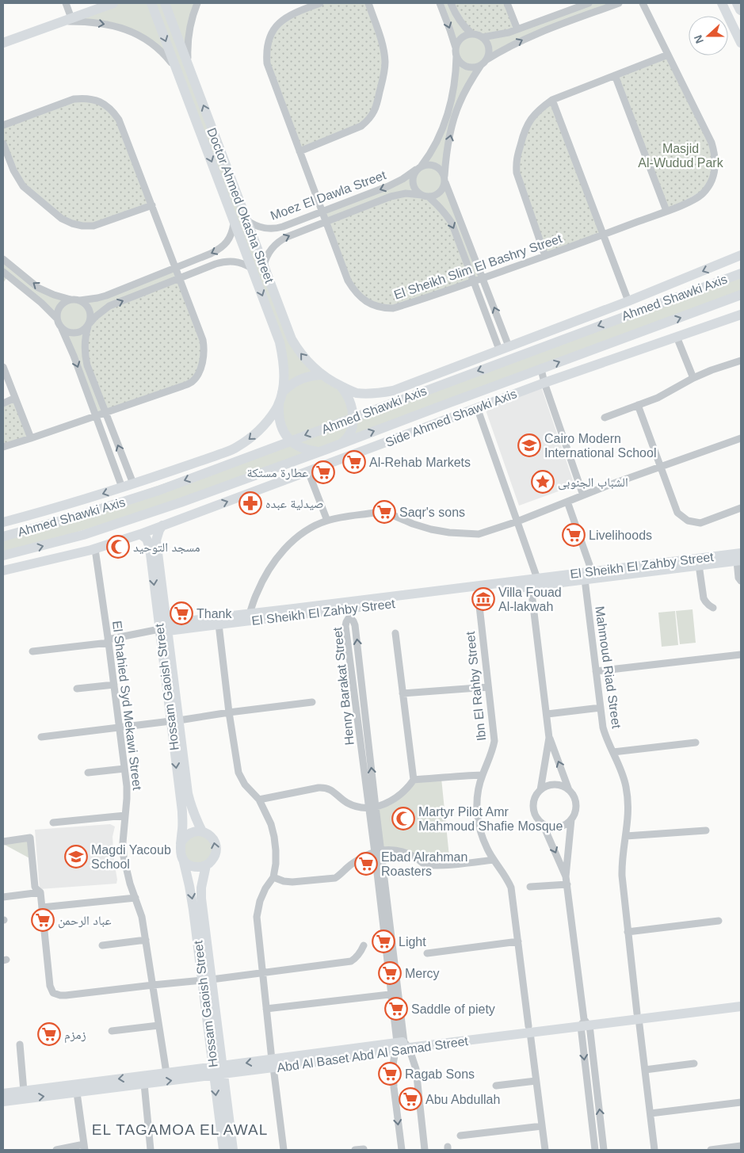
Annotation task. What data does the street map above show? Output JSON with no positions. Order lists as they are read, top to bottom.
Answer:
{
  "streets": {
    "street": [
      "Moez El Dawla Street",
      "Doctor Ahmed Okasha Street",
      "El Sheikh Slim El Bashry Street",
      "Ahmed Shawki Axis",
      "Side Ahmed Shawki Axis",
      "El Sheikh El Zahby Street",
      "Mahmoud Riad Street",
      "Henry Barakat Street",
      "Ibn El Rahby Street",
      "Hossam Gaoish Street",
      "El Shahied Syd Mekawi Street",
      "Abd Al Baset Abd Al Samad Street"
    ]
  },
  "crossings": [
    ["Moez El Dawla Street", "Doctor Ahmed Okasha Street"],
    ["Moez El Dawla Street", "El Sheikh Slim El Bashry Street"],
    ["Doctor Ahmed Okasha Street", "Ahmed Shawki Axis"],
    ["Side Ahmed Shawki Axis", "Hossam Gaoish Street"],
    ["Side Ahmed Shawki Axis", "El Shahied Syd Mekawi Street"],
    ["El Sheikh El Zahby Street", "Mahmoud Riad Street"],
    ["El Sheikh El Zahby Street", "Ibn El Rahby Street"],
    ["El Sheikh El Zahby Street", "Hossam Gaoish Street"],
    ["Mahmoud Riad Street", "Abd Al Baset Abd Al Samad Street"],
    ["Henry Barakat Street", "Abd Al Baset Abd Al Samad Street"],
    ["Ibn El Rahby Street", "Abd Al Baset Abd Al Samad Street"],
    ["Hossam Gaoish Street", "Abd Al Baset Abd Al Samad Street"],
    ["El Shahied Syd Mekawi Street", "Abd Al Baset Abd Al Samad Street"]
  ],
  "districts": ["EL TAGAMOA EL AWAL"],
  "parks": ["Masjid Al-Wudud Park"],
  "places": {
    "school or university": ["Cairo Modern International School", "Magdi Yacoub School"],
    "supermarket": [
      "Al-Rehab Markets",
      "عطارة مستكة",
      "Saqr's sons",
      "Livelihoods",
      "Thank",
      "Ebad Alrahman Roasters",
      "عباد الرحمن",
      "Light",
      "Mercy",
      "Saddle of piety",
      "زمزم",
      "Ragab Sons",
      "Abu Abdullah"
    ],
    "place": ["الشباب الجنوبى"],
    "pharmacy": ["صيدلية عبده"],
    "mosque": ["مسجد التوحيد", "Martyr Pilot Amr Mahmoud Shafie Mosque"],
    "museum": ["Villa Fouad Al-lakwah"]
  },
  "north": "left"
}
